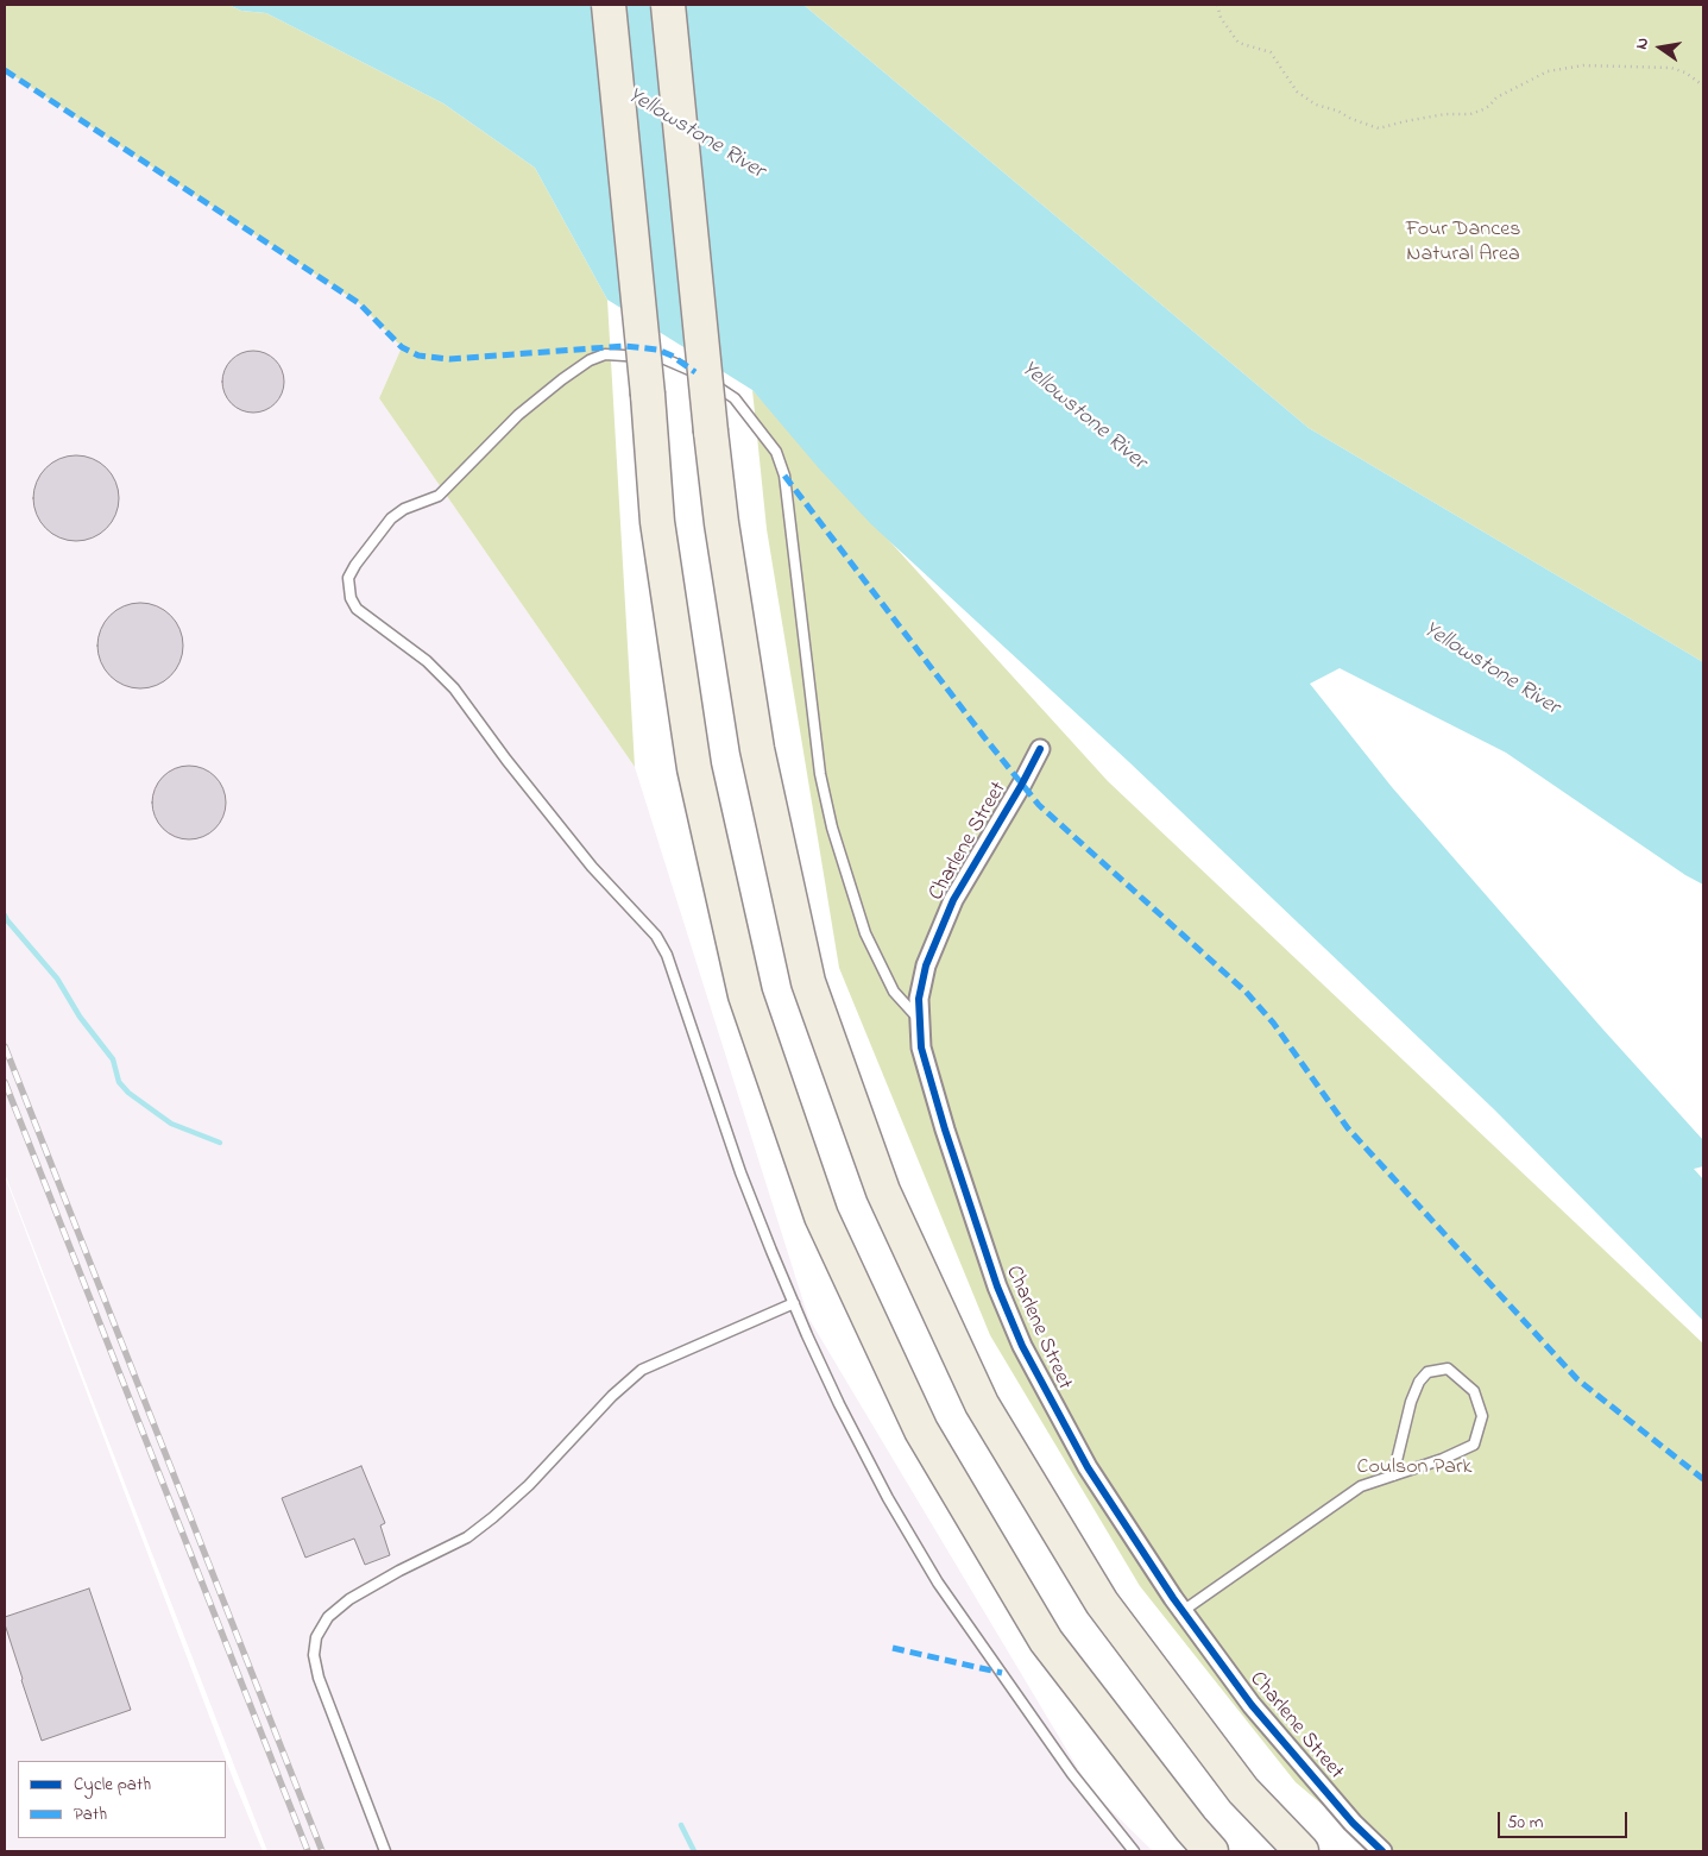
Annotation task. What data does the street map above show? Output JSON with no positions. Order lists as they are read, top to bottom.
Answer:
{
  "streets": {
    "street": ["Charlene Street"]
  },
  "water": ["Yellowstone River"],
  "parks": ["Four Dances Natural Area", "Coulson Park"],
  "legend": ["Cycle path", "Path"],
  "scale_bar": "50 m",
  "north": "left"
}
